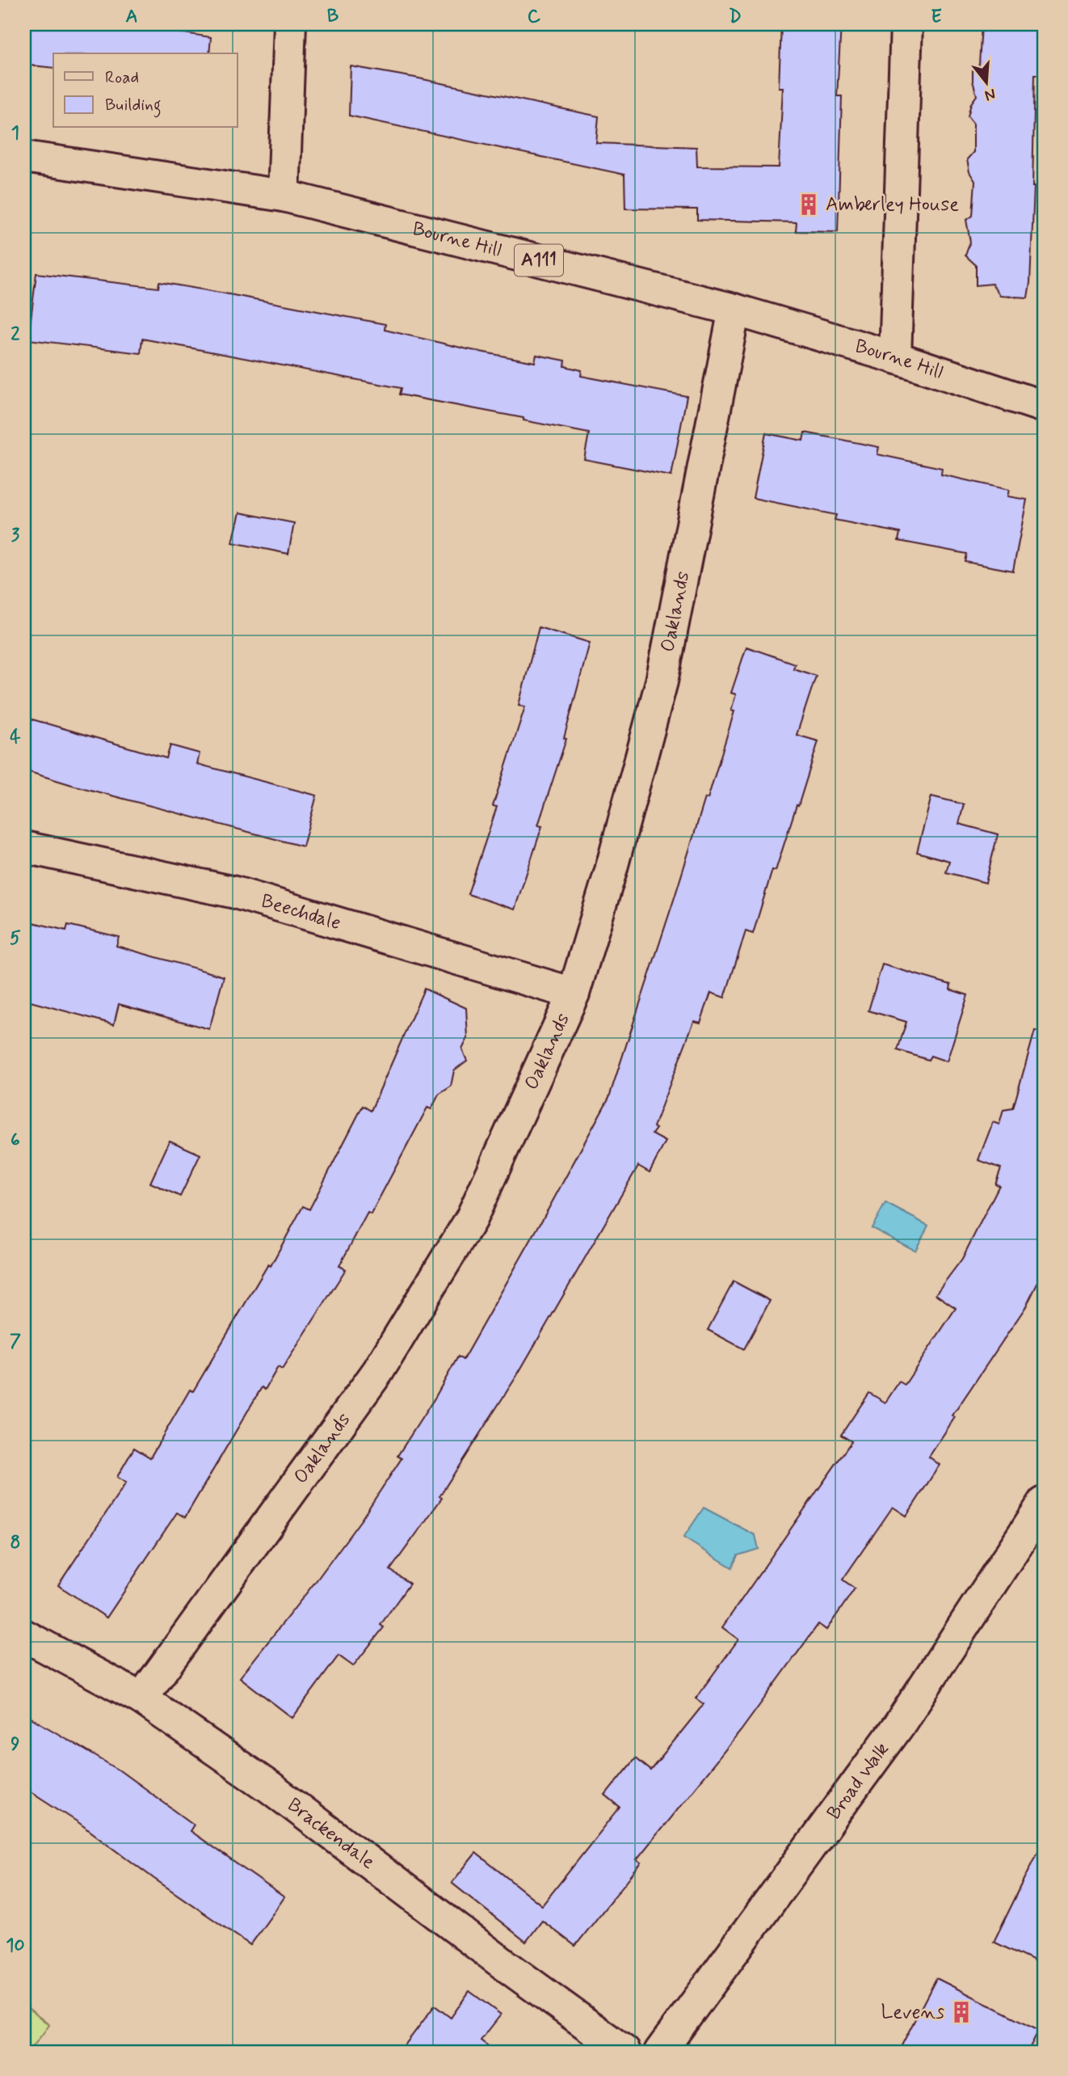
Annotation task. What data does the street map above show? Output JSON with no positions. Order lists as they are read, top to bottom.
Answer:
{
  "streets": {
    "street": [
      "Bourne Hill",
      "A111",
      "Oaklands",
      "Beechdale",
      "Broad Walk",
      "Brackendale"
    ]
  },
  "crossings": [
    ["Bourne Hill", "Oaklands"],
    ["Oaklands", "Beechdale"],
    ["Oaklands", "Brackendale"]
  ],
  "places": {
    "building": ["Amberley House", "Levens"]
  },
  "legend": ["Road", "Building"],
  "north": "bottom",
  "grid": {
    "columns": [
      "A",
      "B",
      "C",
      "D",
      "E"
    ],
    "rows": [
      "1",
      "2",
      "3",
      "4",
      "5",
      "6",
      "7",
      "8",
      "9",
      "10"
    ]
  }
}
